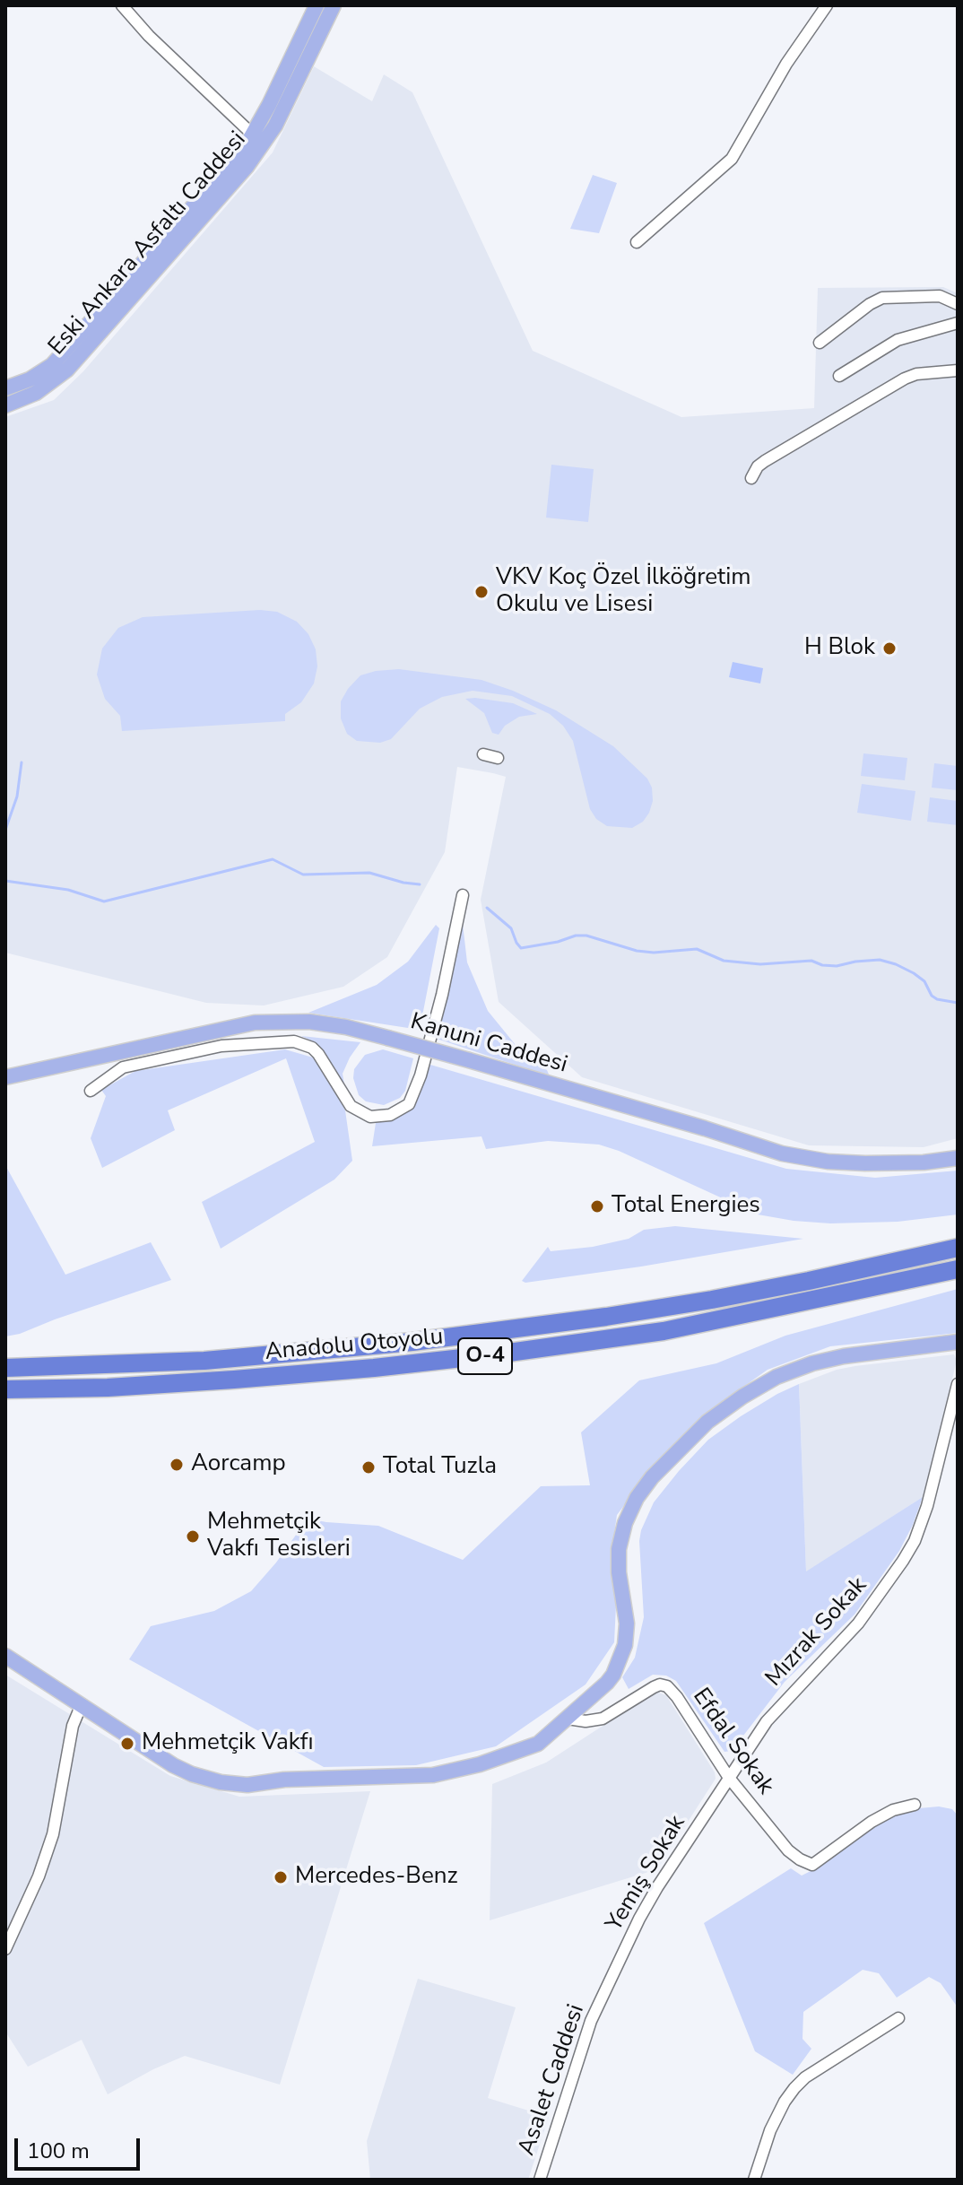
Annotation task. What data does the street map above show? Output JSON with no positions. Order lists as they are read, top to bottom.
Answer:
{
  "streets": {
    "highway": ["Anadolu Otoyolu", "O-4"],
    "main road": ["Eski Ankara Asfaltı Caddesi", "Kanuni Caddesi"],
    "street": [
      "Mızrak Sokak",
      "Efdal Sokak",
      "Yemiş Sokak",
      "Asalet Caddesi"
    ]
  },
  "crossings": [
    ["Mızrak Sokak", "Efdal Sokak"],
    ["Mızrak Sokak", "Yemiş Sokak"],
    ["Efdal Sokak", "Yemiş Sokak"],
    ["Yemiş Sokak", "Asalet Caddesi"]
  ],
  "places": [
    "VKV Koç Özel İlköğretim Okulu ve Lisesi",
    "H Blok",
    "Total Energies",
    "Aorcamp",
    "Total Tuzla",
    "Mehmetçik Vakfı Tesisleri",
    "Mehmetçik Vakfı",
    "Mercedes-Benz"
  ],
  "scale_bar": "100 m"
}
